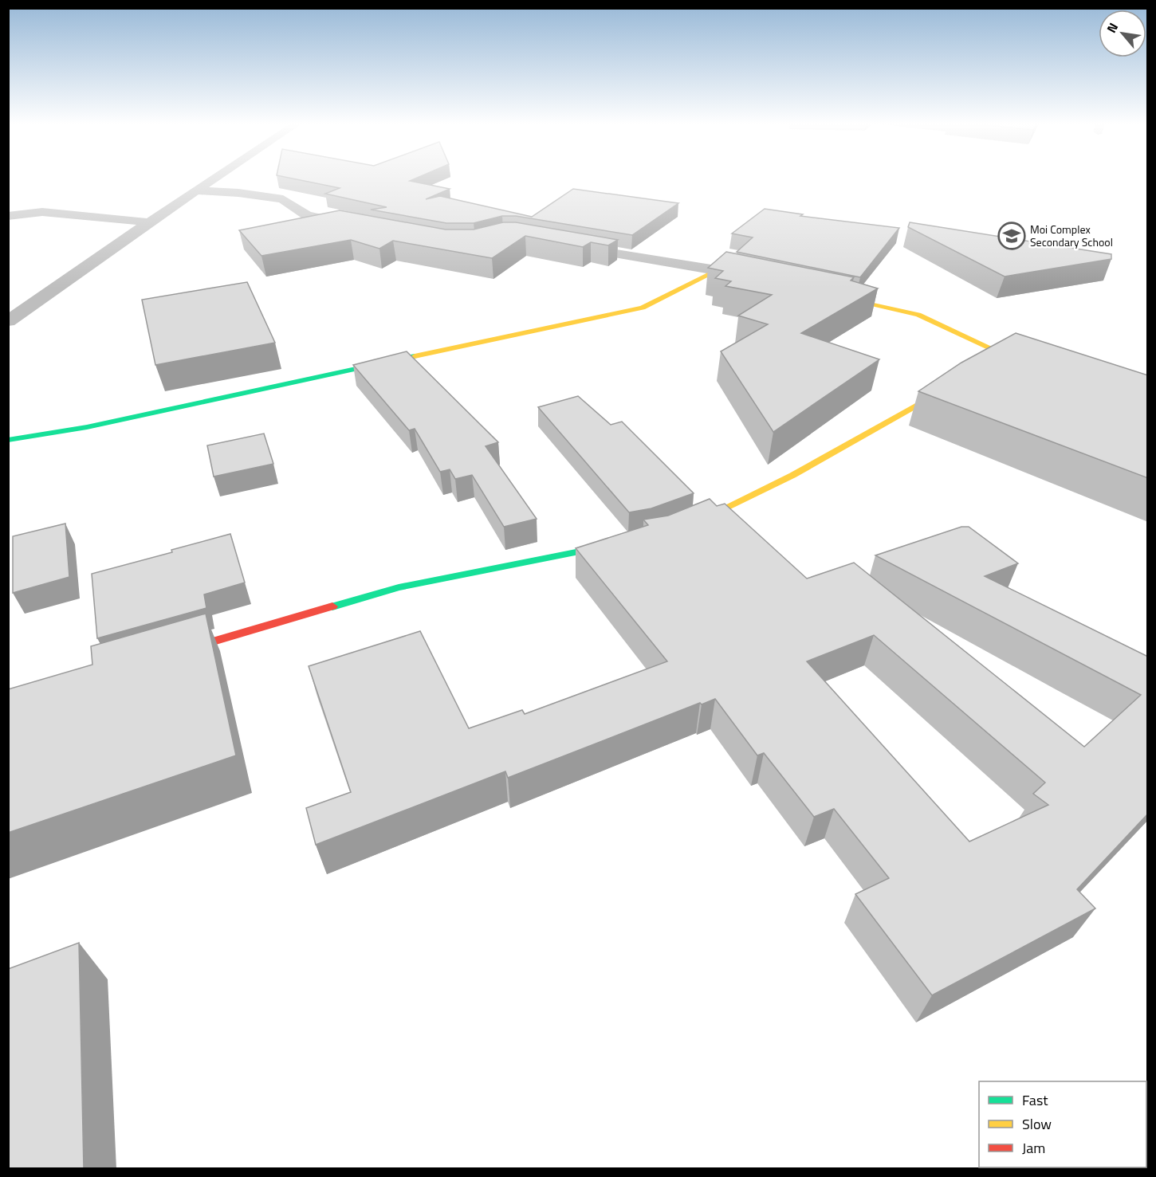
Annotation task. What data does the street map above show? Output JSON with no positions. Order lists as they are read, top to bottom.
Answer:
{
  "places": {
    "school or university": ["Moi Complex Secondary School"]
  },
  "legend": ["Fast", "Slow", "Jam"],
  "north": "top left"
}
